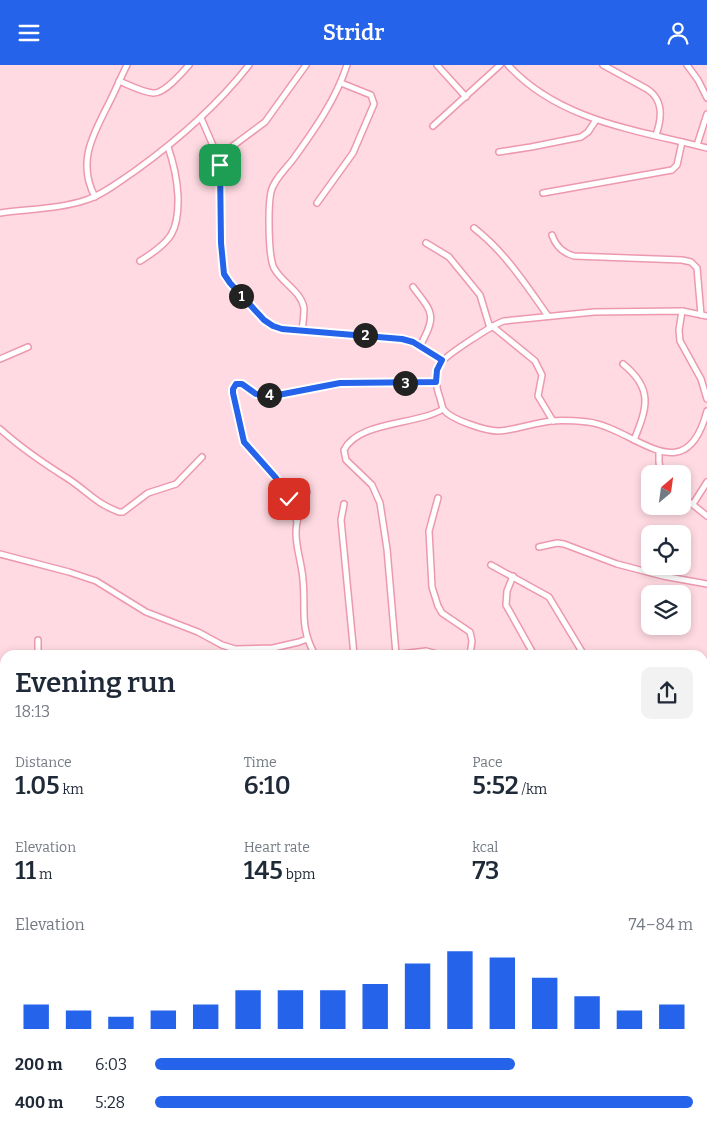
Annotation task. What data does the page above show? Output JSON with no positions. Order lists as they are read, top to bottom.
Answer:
{
  "north": "top right",
  "page": {
    "header": "Stridr",
    "pins": [
      "1",
      "2",
      "3",
      "4"
    ],
    "heading": ["Evening run", "18:13"],
    "stats": [
      ["Distance", "1.05 km"],
      ["Time", "6:10"],
      ["Pace", "5:52 /km"],
      ["Elevation", "11 m"],
      ["Heart rate", "145 bpm"],
      ["kcal", "73"]
    ],
    "chart": ["Elevation", "74–84 m"],
    "list": [
      {
        "name": "200 m",
        "note": "6:03"
      },
      {
        "name": "400 m",
        "note": "5:28"
      }
    ]
  }
}
